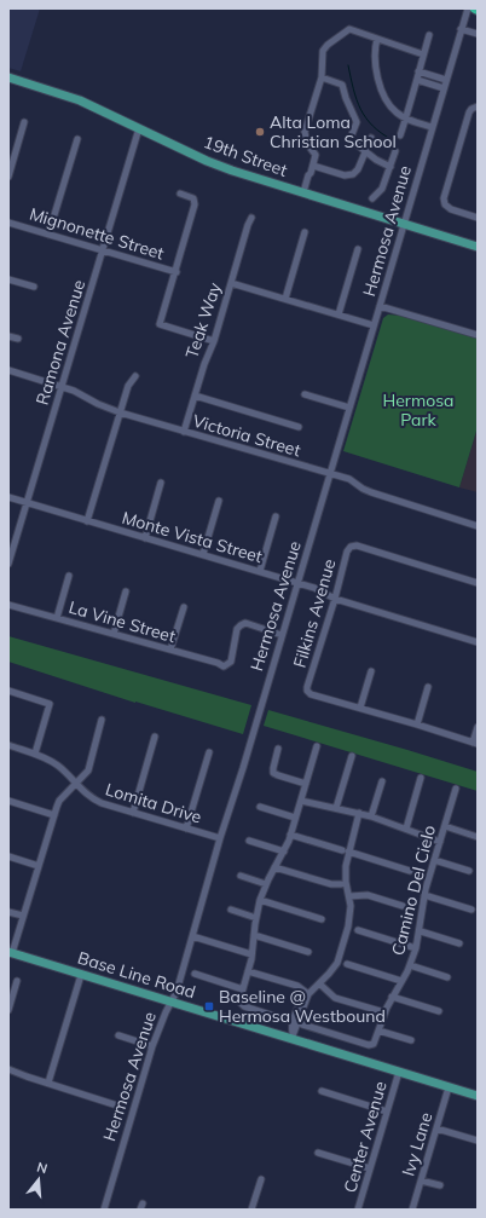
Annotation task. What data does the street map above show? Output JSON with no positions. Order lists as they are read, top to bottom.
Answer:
{
  "streets": {
    "main road": ["19th Street", "Base Line Road"],
    "street": [
      "Hermosa Avenue",
      "Mignonette Street",
      "Teak Way",
      "Ramona Avenue",
      "Victoria Street",
      "Monte Vista Street",
      "Filkins Avenue",
      "La Vine Street",
      "Lomita Drive",
      "Camino Del Cielo",
      "Center Avenue",
      "Ivy Lane"
    ]
  },
  "crossings": [
    ["19th Street", "Hermosa Avenue"],
    ["19th Street", "Ramona Avenue"],
    ["Hermosa Avenue", "Victoria Street"],
    ["Hermosa Avenue", "Monte Vista Street"],
    ["Hermosa Avenue", "La Vine Street"],
    ["Hermosa Avenue", "Lomita Drive"],
    ["Hermosa Avenue", "Base Line Road"],
    ["Mignonette Street", "Ramona Avenue"],
    ["Teak Way", "Victoria Street"],
    ["Ramona Avenue", "Victoria Street"],
    ["Ramona Avenue", "Monte Vista Street"],
    ["Monte Vista Street", "Filkins Avenue"],
    ["Base Line Road", "Center Avenue"],
    ["Base Line Road", "Ivy Lane"]
  ],
  "parks": ["Hermosa Park"],
  "places": {
    "other": ["Alta Loma Christian School"],
    "transit": ["Baseline @ Hermosa Westbound"]
  },
  "north": "top"
}
